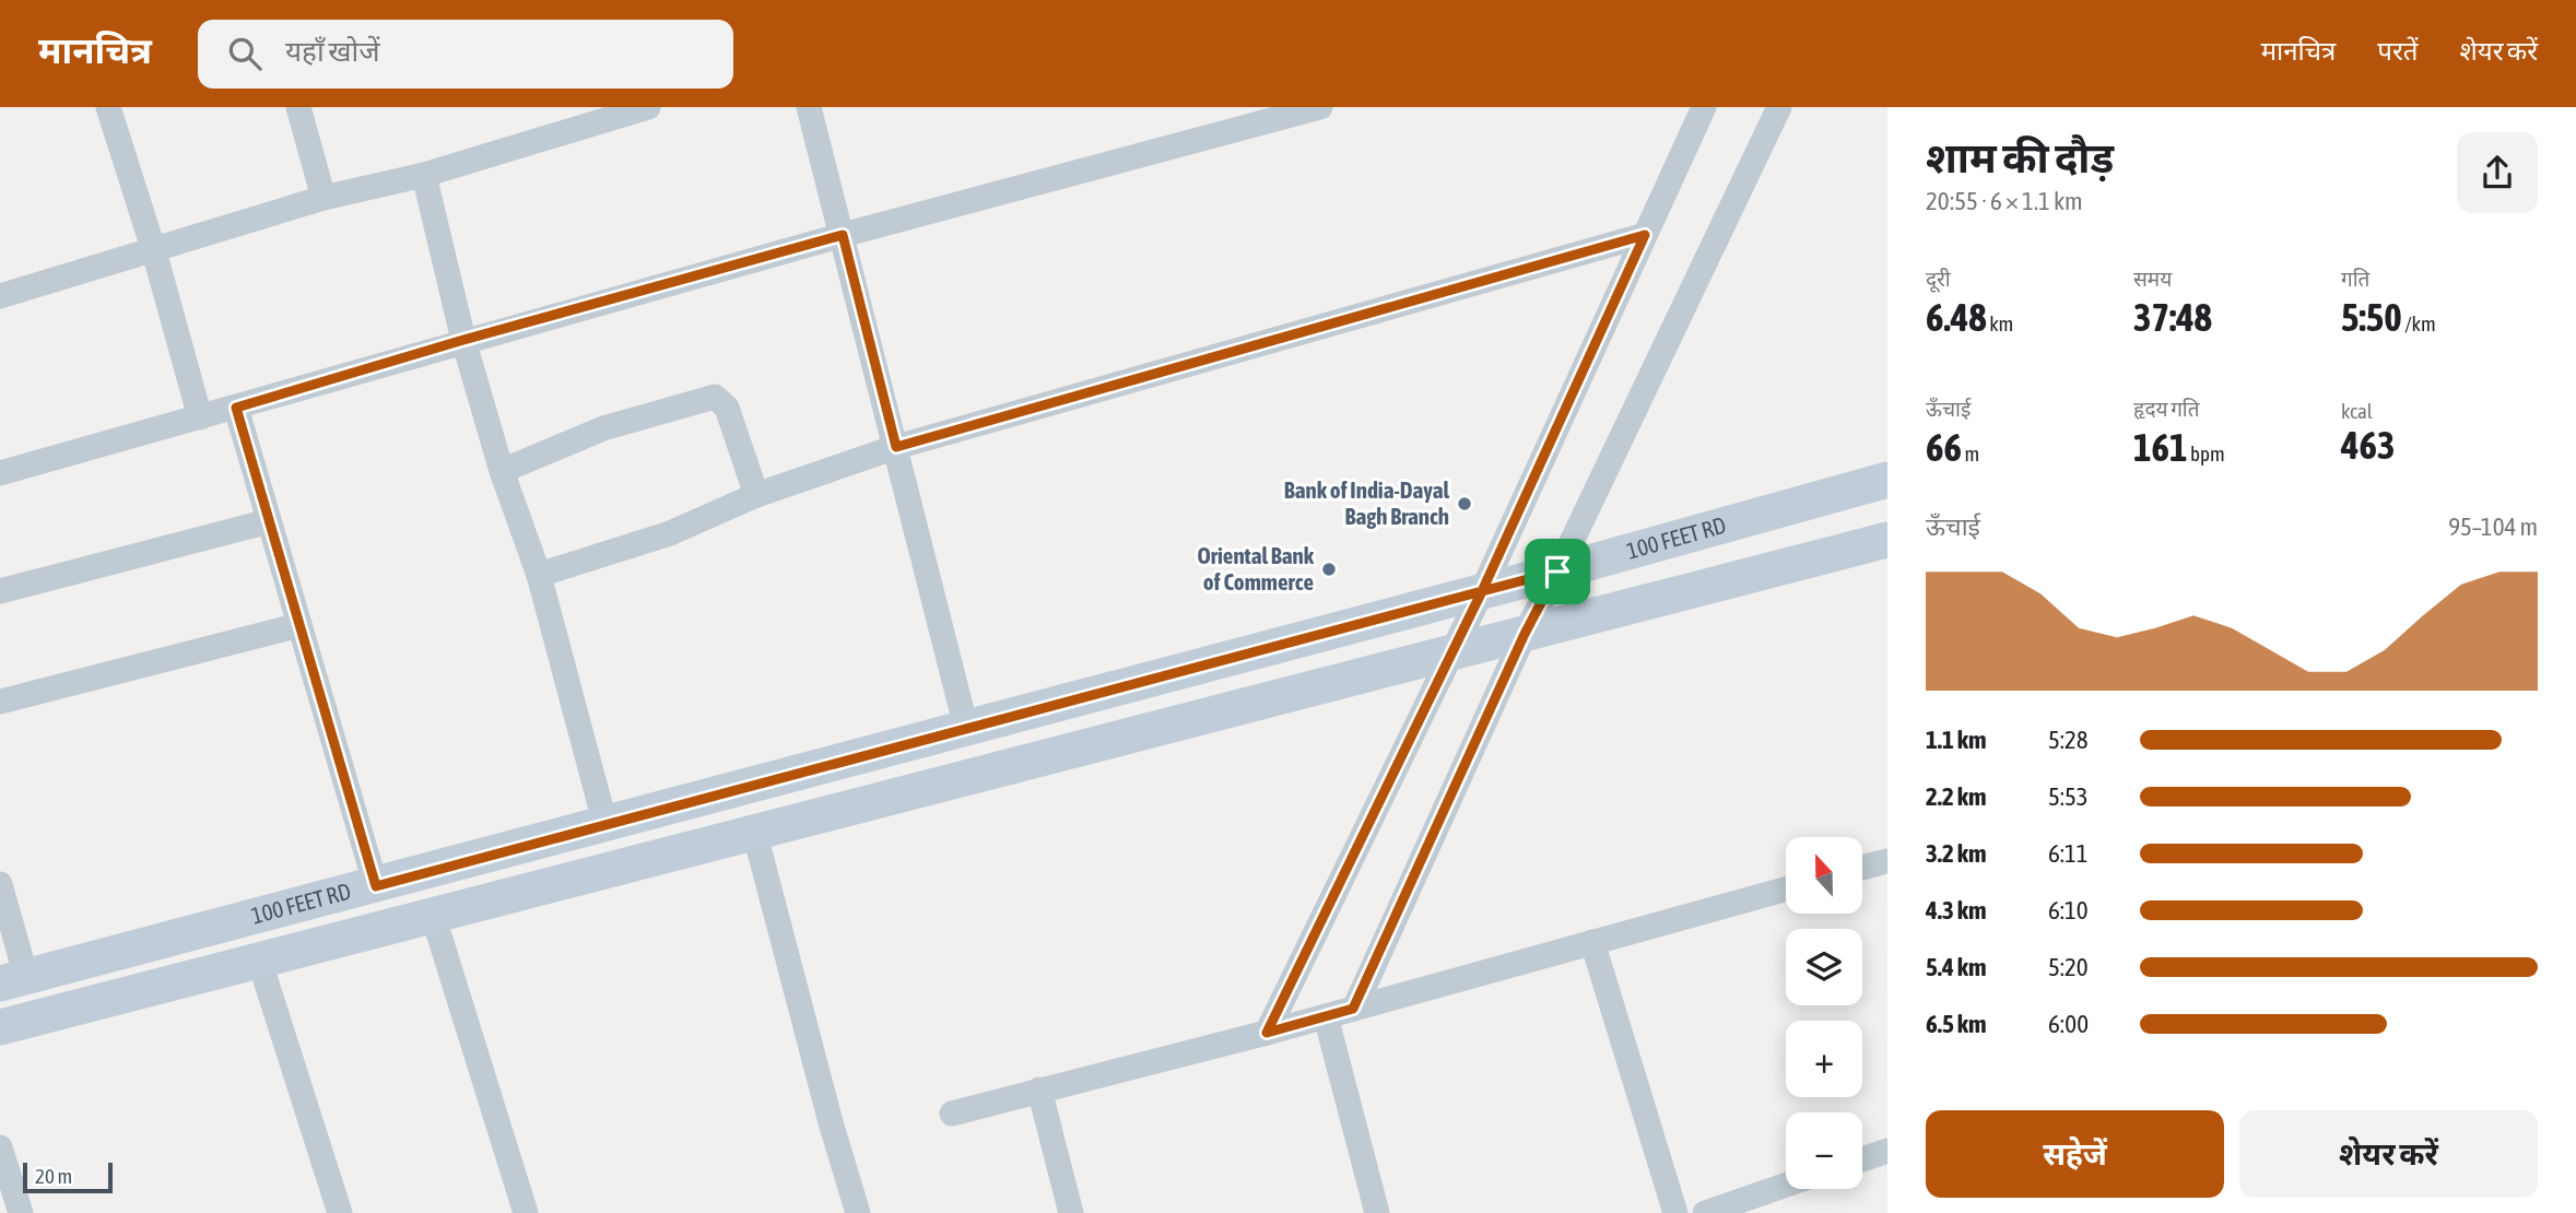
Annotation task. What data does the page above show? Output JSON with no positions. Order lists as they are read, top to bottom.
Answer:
{
  "streets": {
    "main road": ["100 FEET RD"]
  },
  "places": ["Bank of India-Dayal Bagh Branch", "Oriental Bank of Commerce"],
  "scale_bar": "20 m",
  "north": "top",
  "page": {
    "header": "मानचित्र",
    "search": "यहाँ खोजें",
    "nav": ["मानचित्र", "परतें", "शेयर करें"],
    "heading": ["शाम की दौड़", "20:55 · 6 × 1.1 km"],
    "stats": [
      ["दूरी", "6.48 km"],
      ["समय", "37:48"],
      ["गति", "5:50 /km"],
      ["ऊँचाई", "66 m"],
      ["हृदय गति", "161 bpm"],
      ["kcal", "463"]
    ],
    "chart": ["ऊँचाई", "95–104 m"],
    "list": [
      {
        "name": "1.1 km",
        "note": "5:28"
      },
      {
        "name": "2.2 km",
        "note": "5:53"
      },
      {
        "name": "3.2 km",
        "note": "6:11"
      },
      {
        "name": "4.3 km",
        "note": "6:10"
      },
      {
        "name": "5.4 km",
        "note": "5:20"
      },
      {
        "name": "6.5 km",
        "note": "6:00"
      }
    ],
    "map_buttons": ["+", "−"],
    "buttons": ["सहेजें", "शेयर करें"],
    "scale": "20 m"
  }
}
